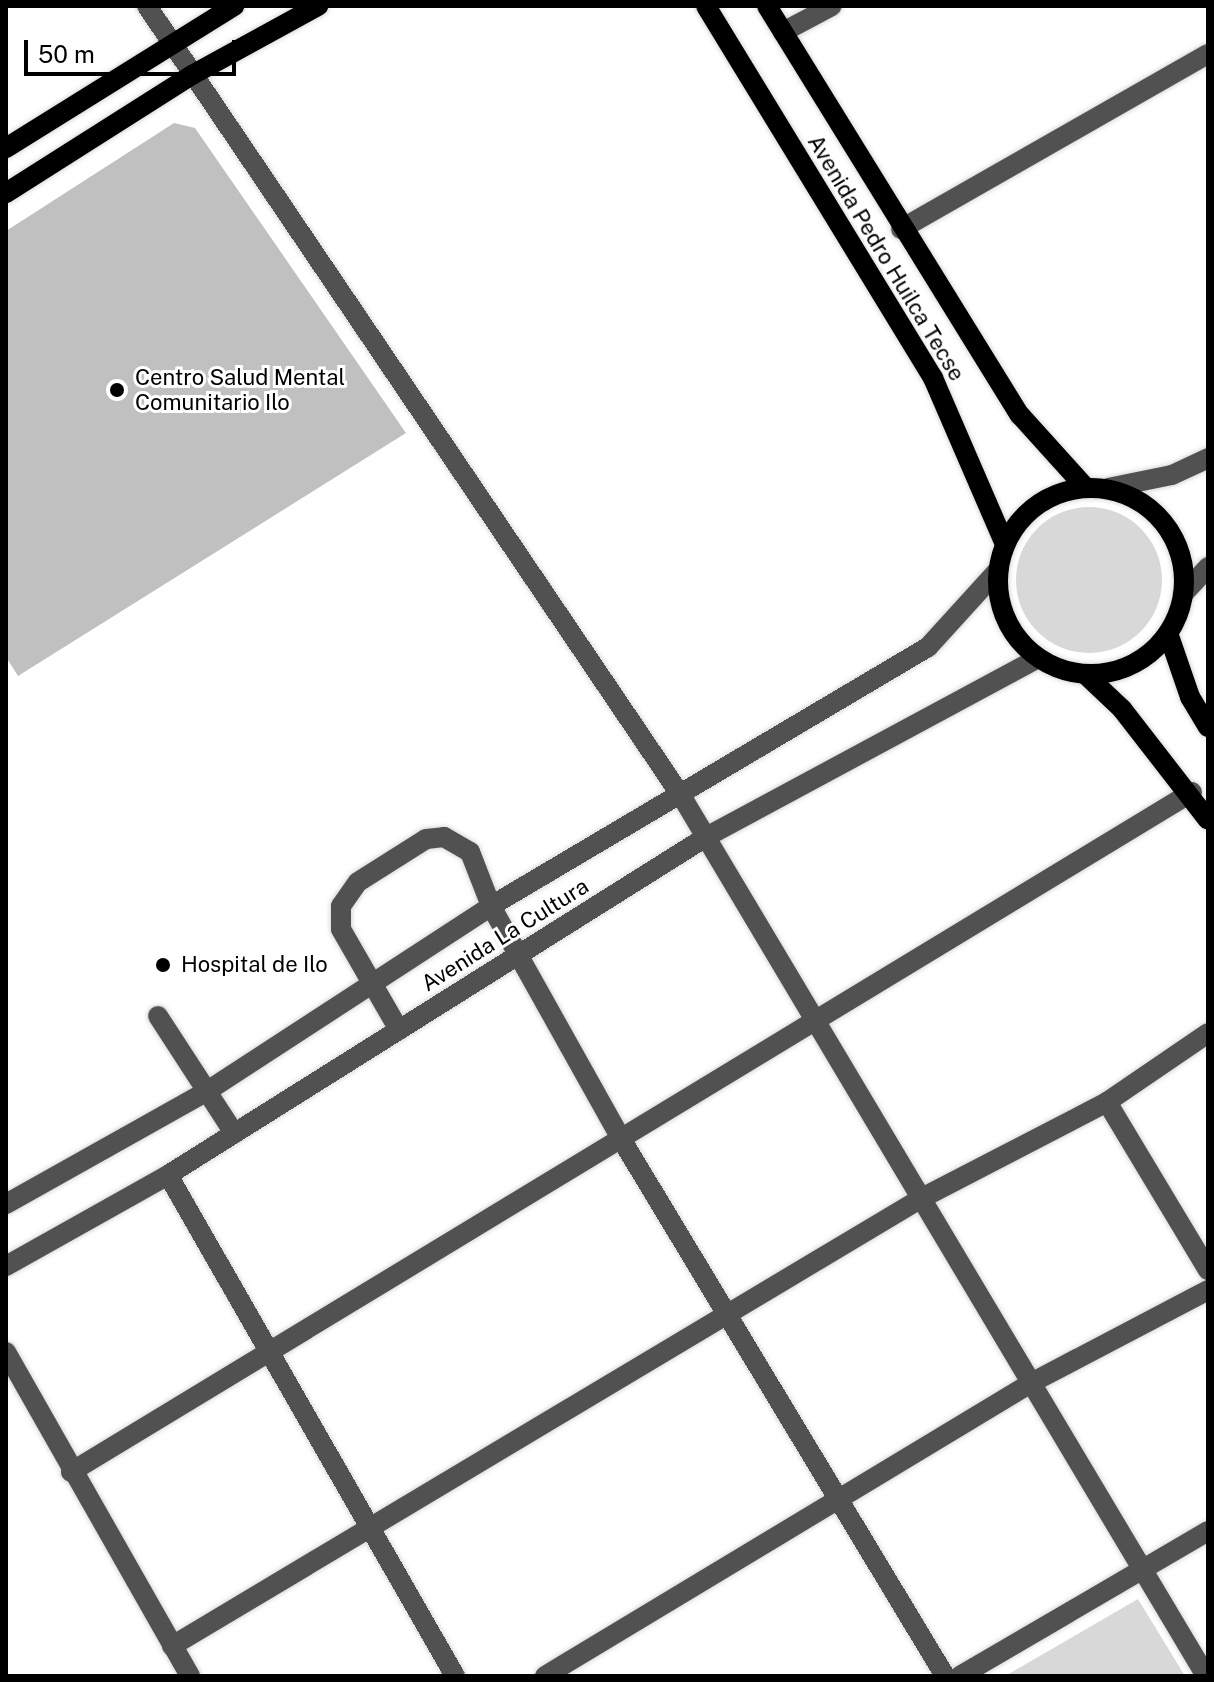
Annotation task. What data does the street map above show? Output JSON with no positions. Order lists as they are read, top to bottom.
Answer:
{
  "streets": {
    "main road": ["Avenida Pedro Huilca Tecse"],
    "street": ["Avenida La Cultura"]
  },
  "crossings": [
    ["Avenida Pedro Huilca Tecse", "Avenida La Cultura"]
  ],
  "places": ["Centro Salud Mental Comunitario Ilo", "Hospital de Ilo"],
  "scale_bar": "50 m"
}
